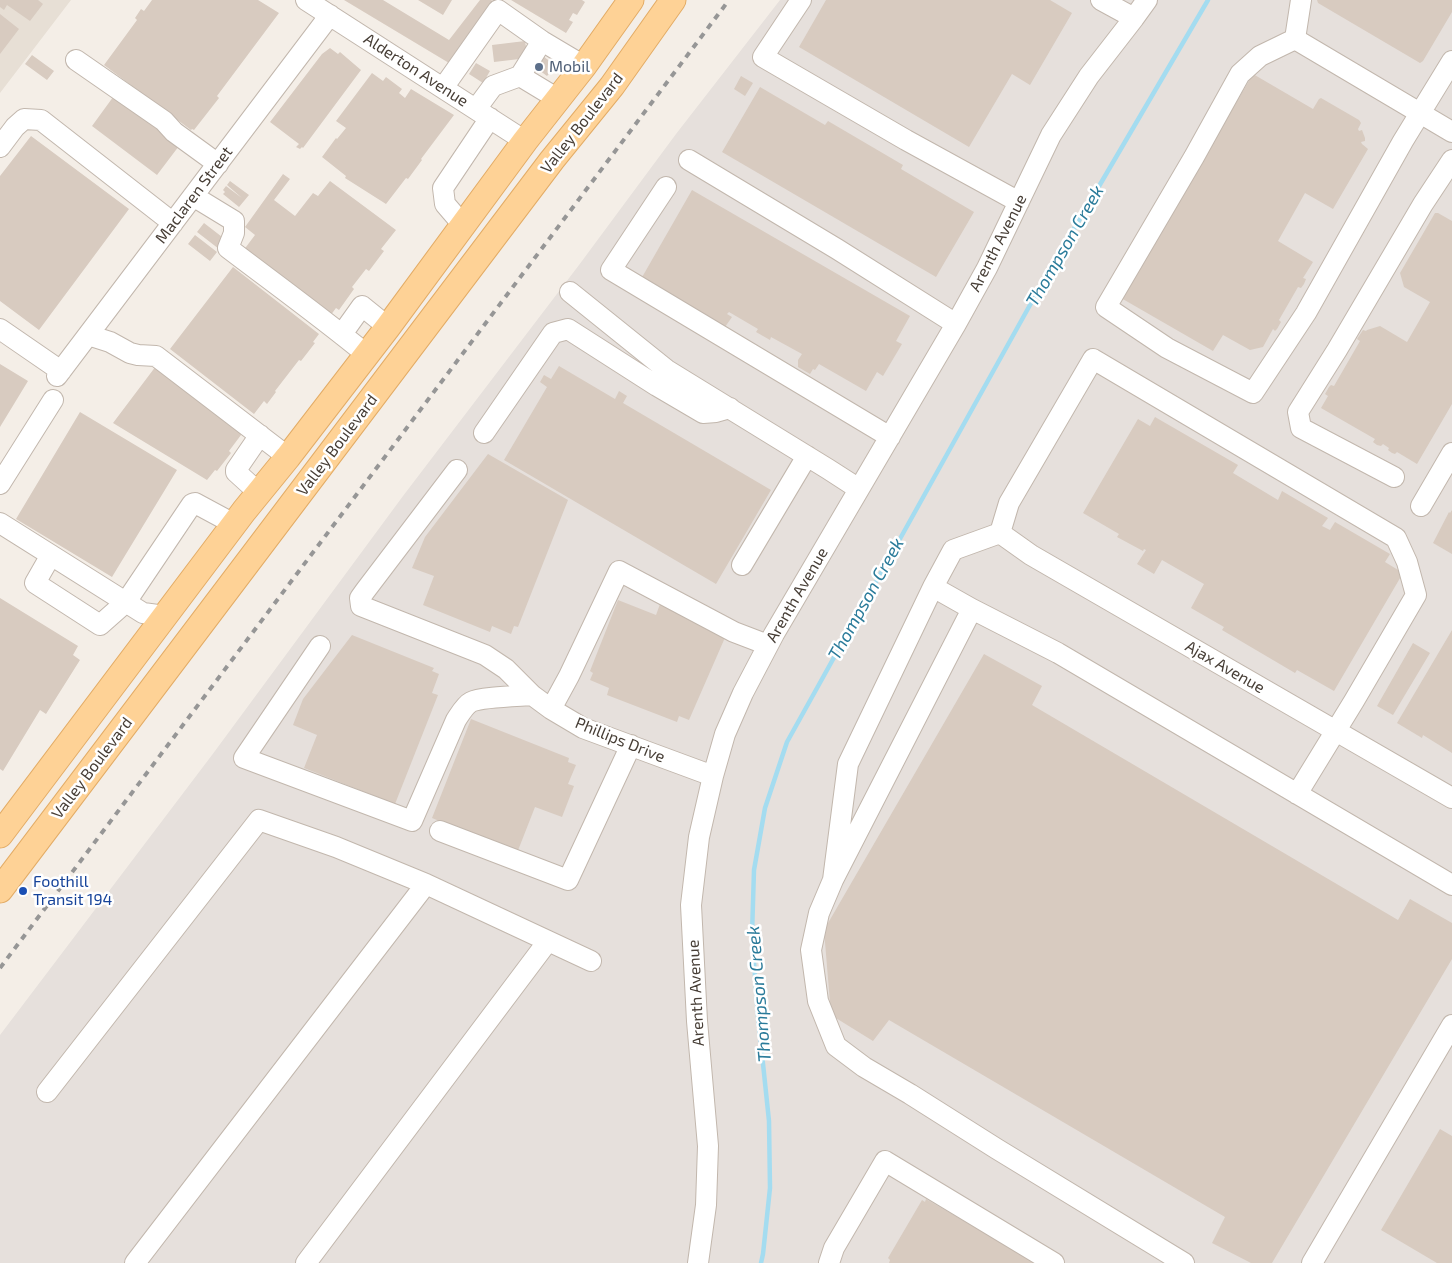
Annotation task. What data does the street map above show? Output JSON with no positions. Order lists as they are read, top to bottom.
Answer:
{
  "streets": {
    "main road": ["Valley Boulevard"],
    "street": [
      "Alderton Avenue",
      "Maclaren Street",
      "Arenth Avenue",
      "Ajax Avenue",
      "Phillips Drive"
    ]
  },
  "crossings": [
    ["Alderton Avenue", "Valley Boulevard"],
    ["Alderton Avenue", "Maclaren Street"],
    ["Arenth Avenue", "Phillips Drive"]
  ],
  "water": ["Thompson Creek"],
  "places": ["Mobil", "Foothill Transit 194"]
}
